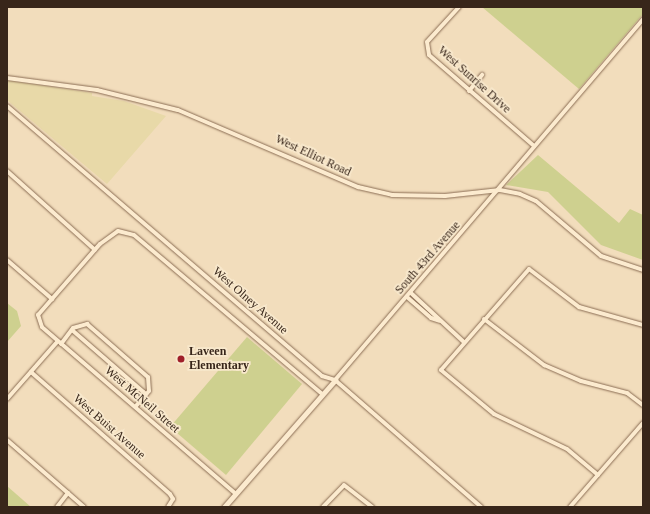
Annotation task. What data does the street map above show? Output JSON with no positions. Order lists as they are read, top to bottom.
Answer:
{
  "streets": {
    "street": [
      "West Sunrise Drive",
      "West Elliot Road",
      "South 43rd Avenue",
      "West Olney Avenue",
      "West McNeil Street",
      "West Buist Avenue"
    ]
  },
  "crossings": [
    ["West Sunrise Drive", "South 43rd Avenue"],
    ["West Elliot Road", "South 43rd Avenue"],
    ["South 43rd Avenue", "West Olney Avenue"],
    ["South 43rd Avenue", "West McNeil Street"]
  ],
  "places": ["Laveen Elementary"]
}
